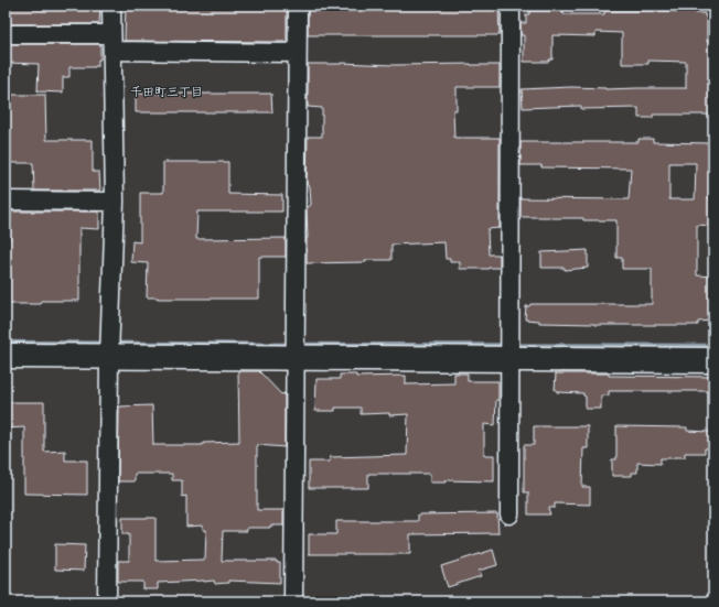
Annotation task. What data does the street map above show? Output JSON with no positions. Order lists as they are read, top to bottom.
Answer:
{
  "districts": ["千田町三丁目"]
}
